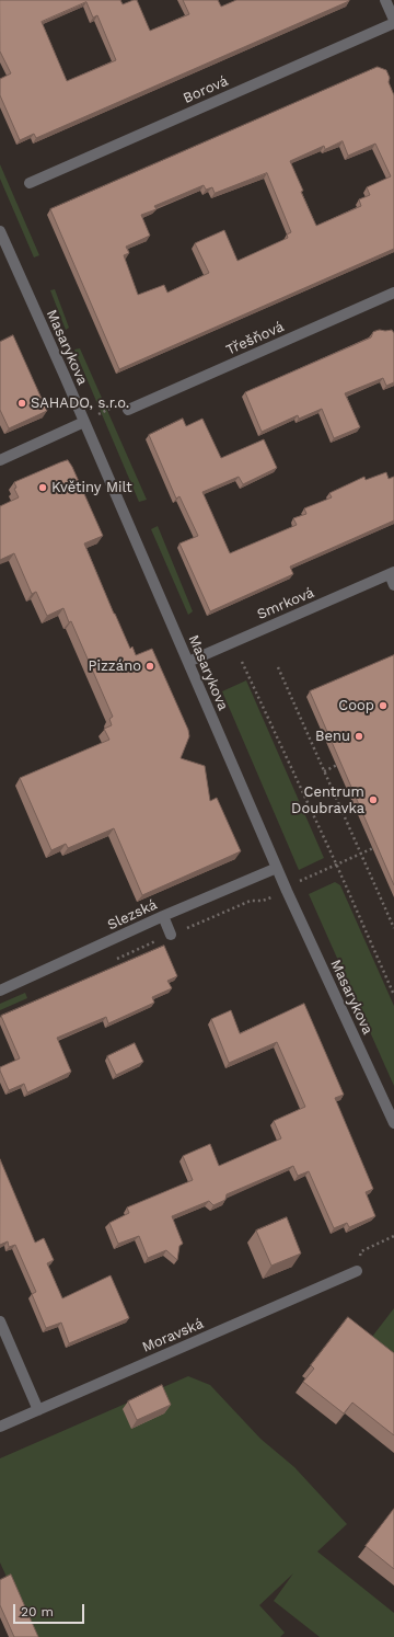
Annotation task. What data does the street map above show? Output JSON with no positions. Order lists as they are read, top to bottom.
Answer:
{
  "streets": {
    "street": [
      "Borová",
      "Třešňová",
      "Masarykova",
      "Smrková",
      "Slezská",
      "Moravská"
    ]
  },
  "crossings": [
    ["Masarykova", "Smrková"],
    ["Masarykova", "Slezská"]
  ],
  "places": [
    "SAHADO, s.r.o.",
    "Květiny Milt",
    "Pizzáno",
    "Coop",
    "Benu",
    "Centrum Doubravka"
  ],
  "scale_bar": "20 m"
}
